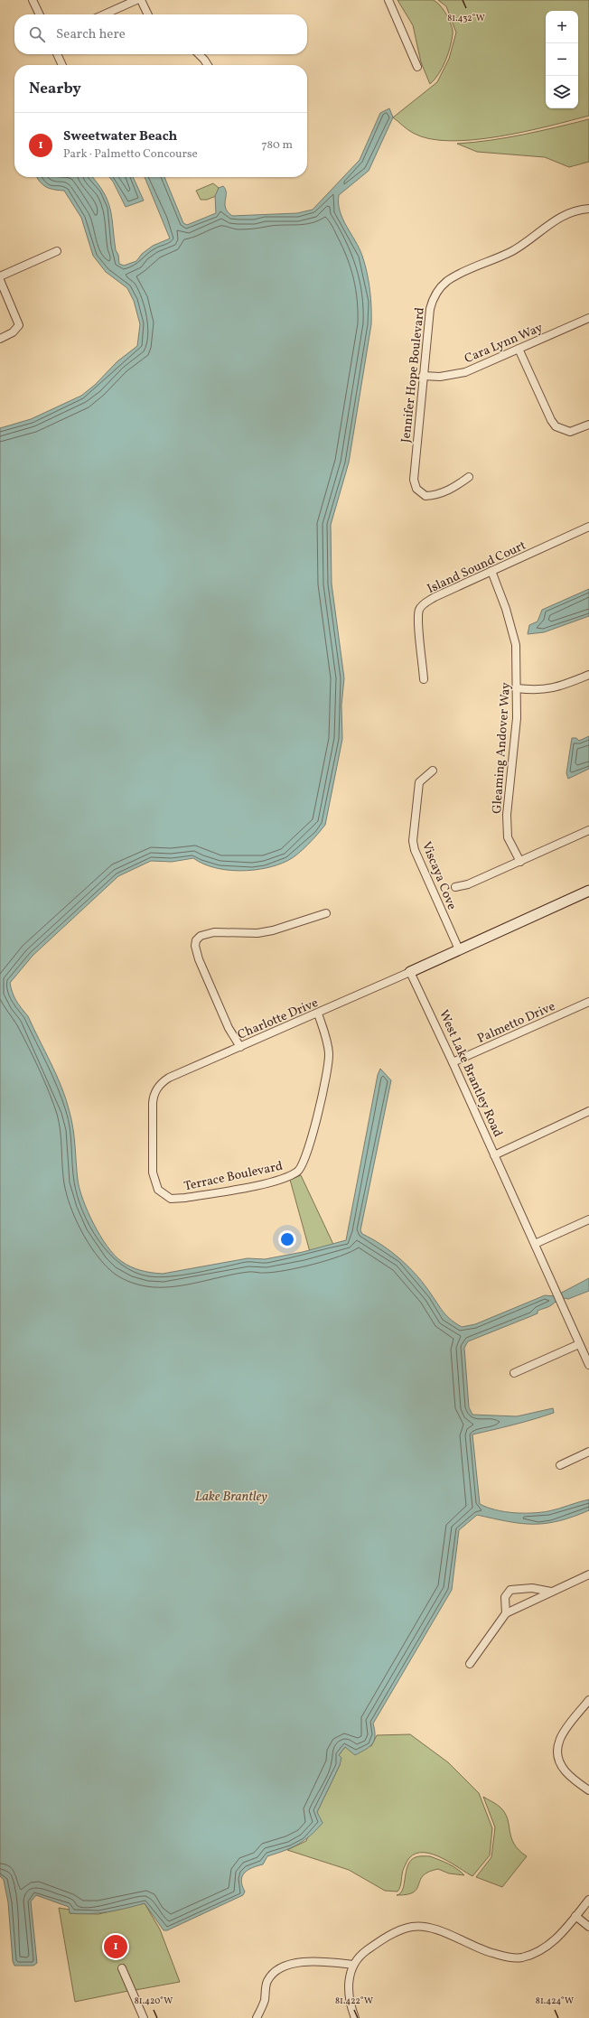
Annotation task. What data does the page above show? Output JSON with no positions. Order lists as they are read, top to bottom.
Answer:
{
  "streets": {
    "street": [
      "Cara Lynn Way",
      "Jennifer Hope Boulevard",
      "Island Sound Court",
      "Gleaming Andover Way",
      "Viscaya Cove",
      "Charlotte Drive",
      "Palmetto Drive",
      "West Lake Brantley Road",
      "Terrace Boulevard"
    ]
  },
  "crossings": [
    ["Cara Lynn Way", "Jennifer Hope Boulevard"],
    ["Island Sound Court", "Gleaming Andover Way"],
    ["Charlotte Drive", "West Lake Brantley Road"],
    ["Charlotte Drive", "Terrace Boulevard"],
    ["Palmetto Drive", "West Lake Brantley Road"]
  ],
  "water": ["Lake Brantley"],
  "page": {
    "map_buttons": ["+", "−"],
    "search": "Search here",
    "heading": "Nearby",
    "list": [
      {
        "mark": "1",
        "name": "Sweetwater Beach",
        "note": "Park · Palmetto Concourse",
        "value": "780 m"
      }
    ],
    "pins": "1"
  },
  "coordinates": [
    "81.432°W",
    "81.420°W",
    "81.422°W",
    "81.424°W"
  ]
}
